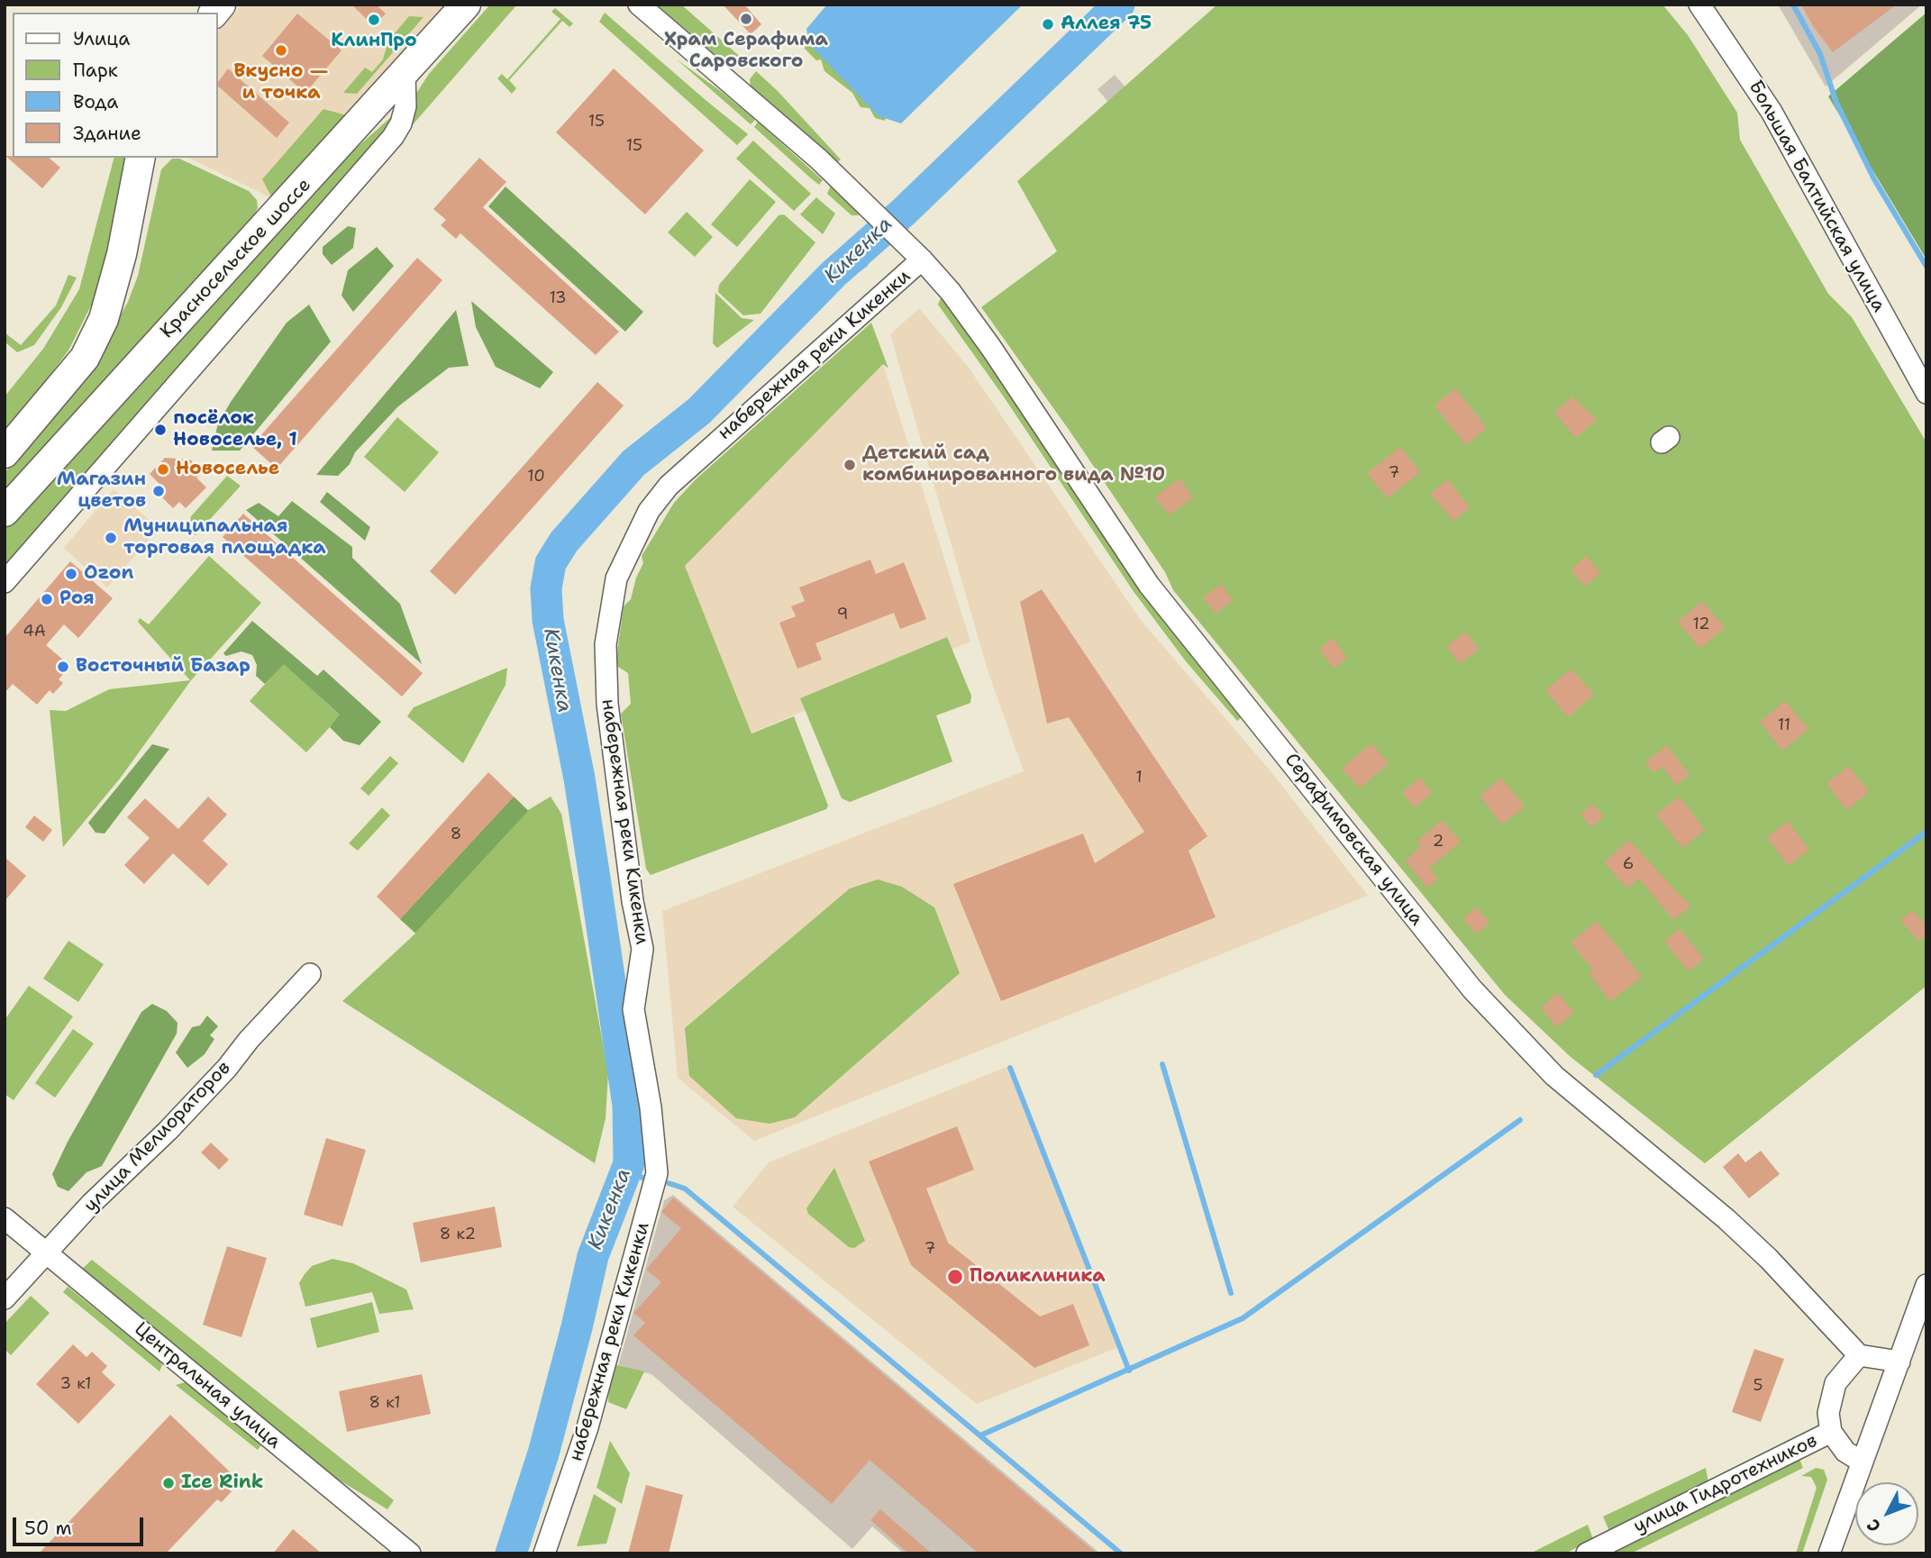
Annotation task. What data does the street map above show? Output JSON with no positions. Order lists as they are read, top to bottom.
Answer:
{
  "streets": {
    "main road": ["Красносельское шоссе"],
    "street": [
      "Большая Балтийская улица",
      "набережная реки Кикенки",
      "Серафимовская улица",
      "улица Мелиораторов",
      "Центральная улица",
      "улица Гидротехников"
    ]
  },
  "crossings": [
    ["набережная реки Кикенки", "Серафимовская улица"],
    ["улица Мелиораторов", "Центральная улица"]
  ],
  "water": ["Кикенка"],
  "places": [
    "Храм Серафима Саровского",
    "КлинПро",
    "Аллея 75",
    "Вкусно — и точка",
    "посёлок Новоселье, 1",
    "Детский сад комбинированного вида №10",
    "Новоселье",
    "Магазин цветов",
    "Муниципальная торговая площадка",
    "Ozon",
    "Роя",
    "Восточный Базар",
    "Поликлиника",
    "Ice Rink"
  ],
  "house_numbers": [
    "15",
    "15",
    "13",
    "7",
    "10",
    "9",
    "12",
    "4А",
    "11",
    "1",
    "8",
    "2",
    "6",
    "8 к2",
    "7",
    "3 к1",
    "5",
    "8 к1"
  ],
  "legend": [
    "Улица",
    "Парк",
    "Вода",
    "Здание"
  ],
  "scale_bar": "50 m",
  "north": "bottom left"
}
